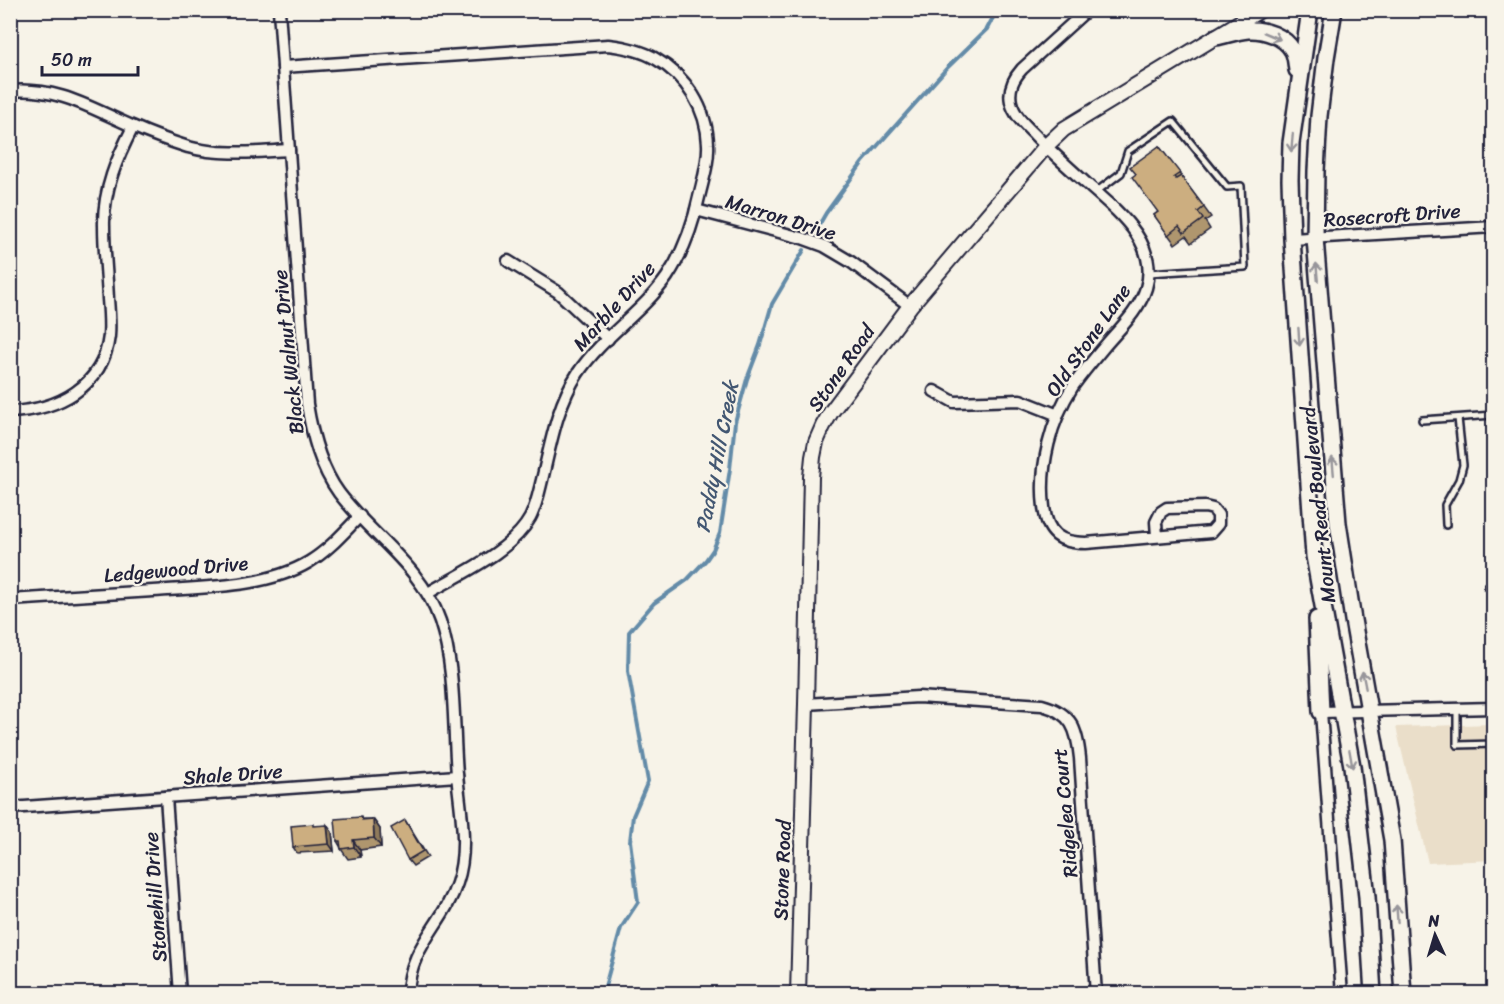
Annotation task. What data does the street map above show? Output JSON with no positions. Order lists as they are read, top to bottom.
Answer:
{
  "streets": {
    "main road": ["Mount Read Boulevard"],
    "street": [
      "Rosecroft Drive",
      "Marron Drive",
      "Marble Drive",
      "Old Stone Lane",
      "Black Walnut Drive",
      "Stone Road",
      "Ledgewood Drive",
      "Shale Drive",
      "Ridgelea Court",
      "Stonehill Drive"
    ]
  },
  "crossings": [
    ["Rosecroft Drive", "Mount Read Boulevard"],
    ["Marron Drive", "Marble Drive"],
    ["Marron Drive", "Stone Road"],
    ["Marble Drive", "Black Walnut Drive"],
    ["Old Stone Lane", "Stone Road"],
    ["Black Walnut Drive", "Ledgewood Drive"],
    ["Black Walnut Drive", "Shale Drive"],
    ["Stone Road", "Ridgelea Court"],
    ["Shale Drive", "Stonehill Drive"]
  ],
  "water": ["Paddy Hill Creek"],
  "scale_bar": "50 m",
  "north": "top"
}
